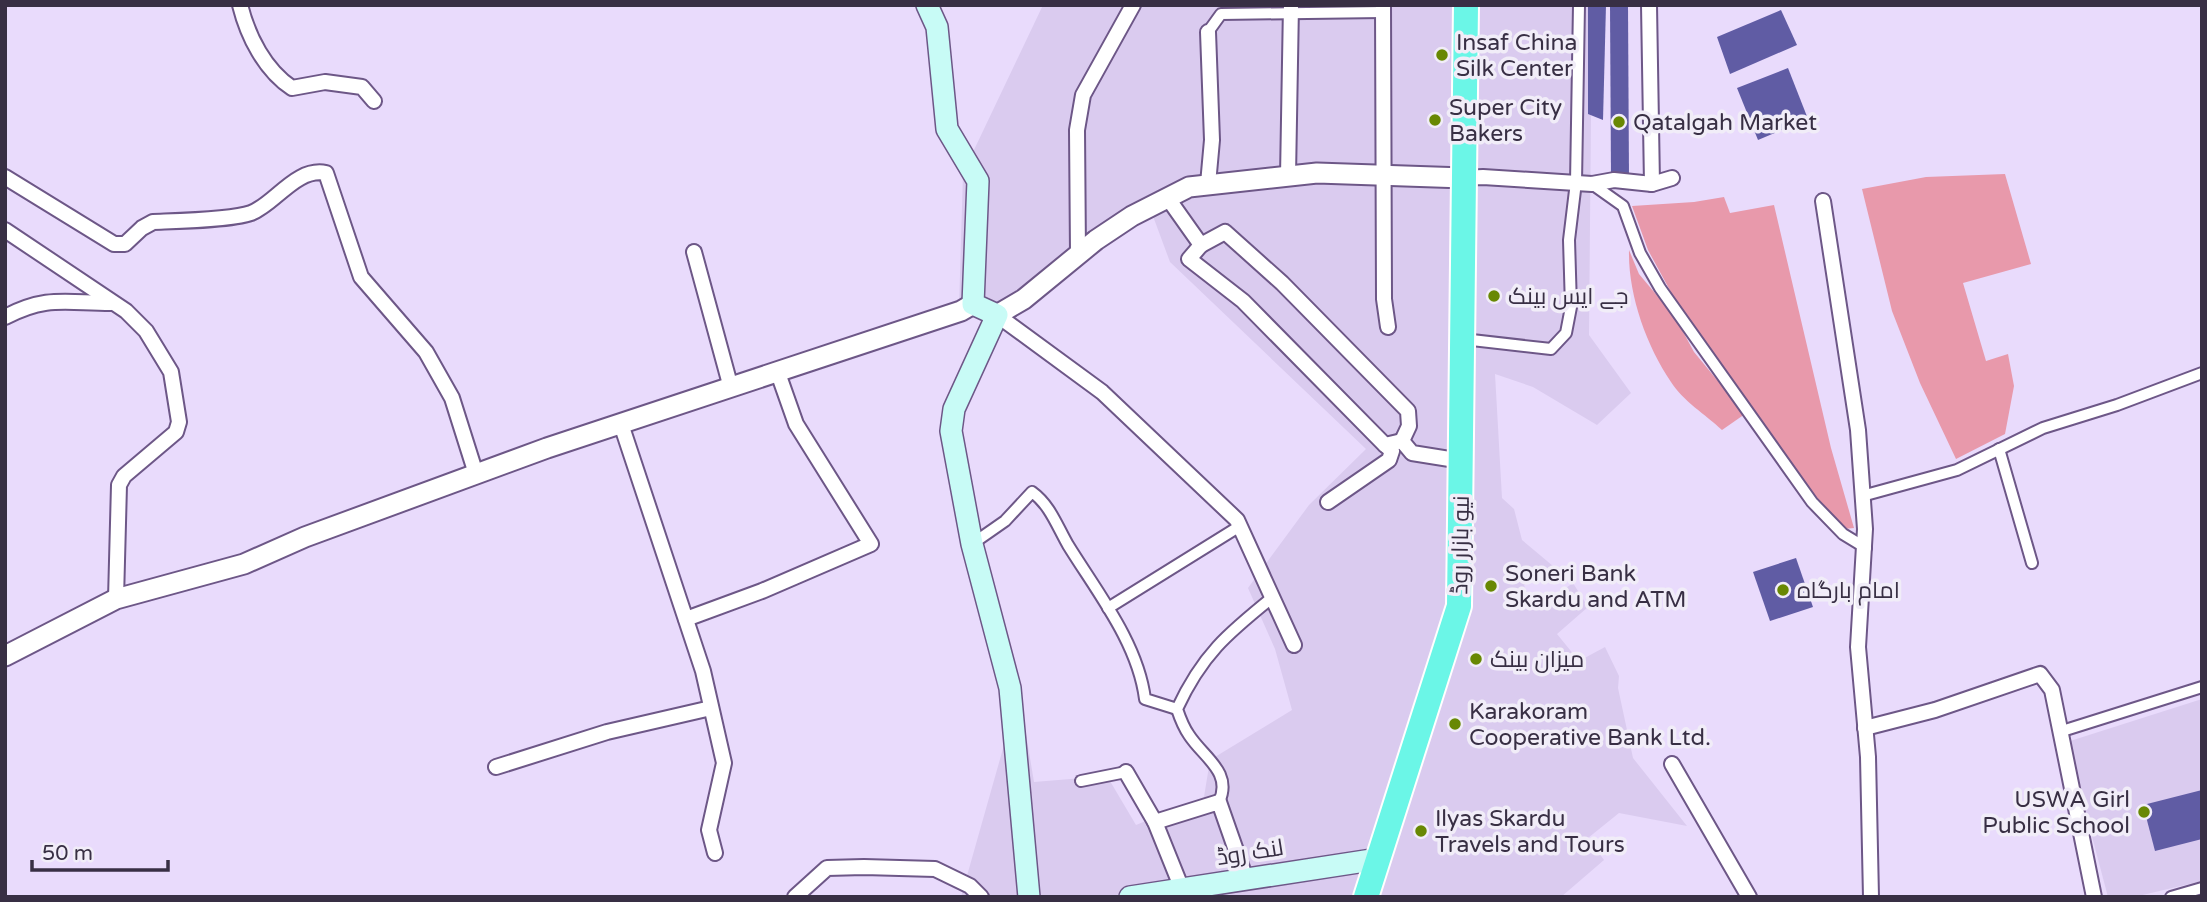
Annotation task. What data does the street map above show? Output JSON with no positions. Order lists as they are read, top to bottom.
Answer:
{
  "streets": {
    "highway": ["نیو بازار روڈ"],
    "main road": ["لنک روڈ"]
  },
  "crossings": [
    ["نیو بازار روڈ", "لنک روڈ"]
  ],
  "places": [
    "Insaf China Silk Center",
    "Super City Bakers",
    "Qatalgah Market",
    "جے ایس بینک",
    "Soneri Bank Skardu and ATM",
    "امام بارگاہ",
    "میزان بینک",
    "Karakoram Cooperative Bank Ltd.",
    "USWA Girl Public School",
    "Ilyas Skardu Travels and Tours"
  ],
  "scale_bar": "50 m"
}
